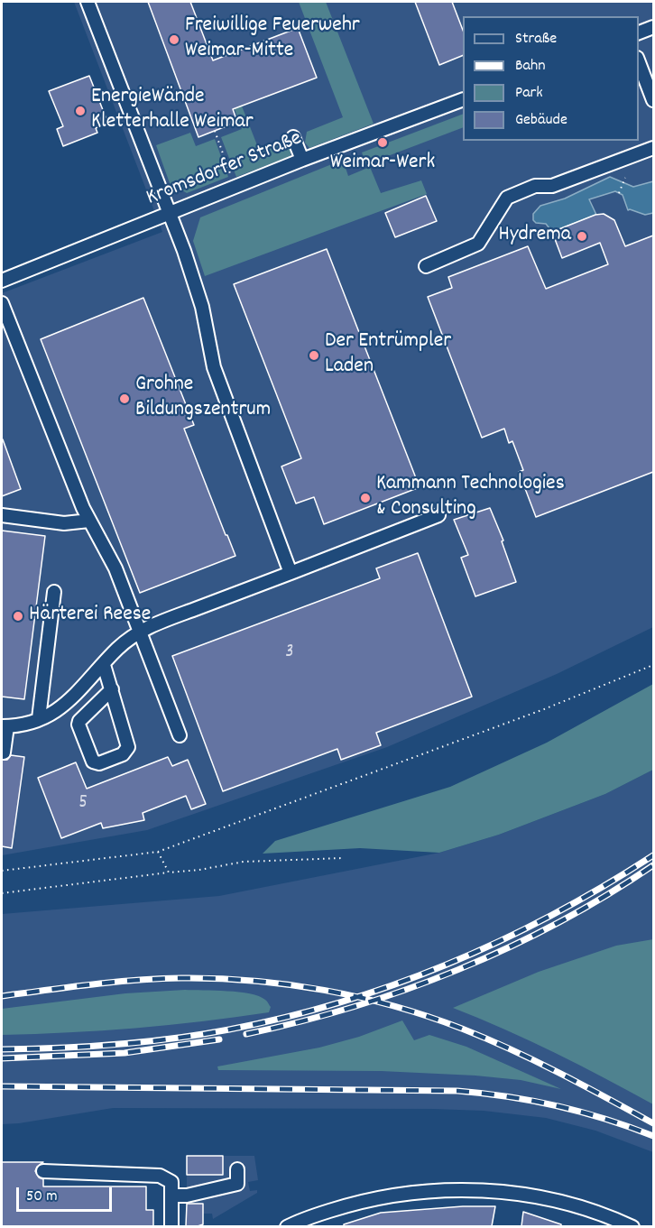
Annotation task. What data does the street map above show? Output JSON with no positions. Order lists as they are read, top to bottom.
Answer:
{
  "streets": {
    "street": ["Kromsdorfer Straße"]
  },
  "places": [
    "Freiwillige Feuerwehr Weimar-Mitte",
    "EnergieWände Kletterhalle Weimar",
    "Weimar-Werk",
    "Hydrema",
    "Der Entrümpler Laden",
    "Grohne Bildungszentrum",
    "Kammann Technologies & Consulting",
    "Härterei Reese"
  ],
  "house_numbers": ["3", "5"],
  "legend": [
    "Straße",
    "Bahn",
    "Park",
    "Gebäude"
  ],
  "scale_bar": "50 m"
}
